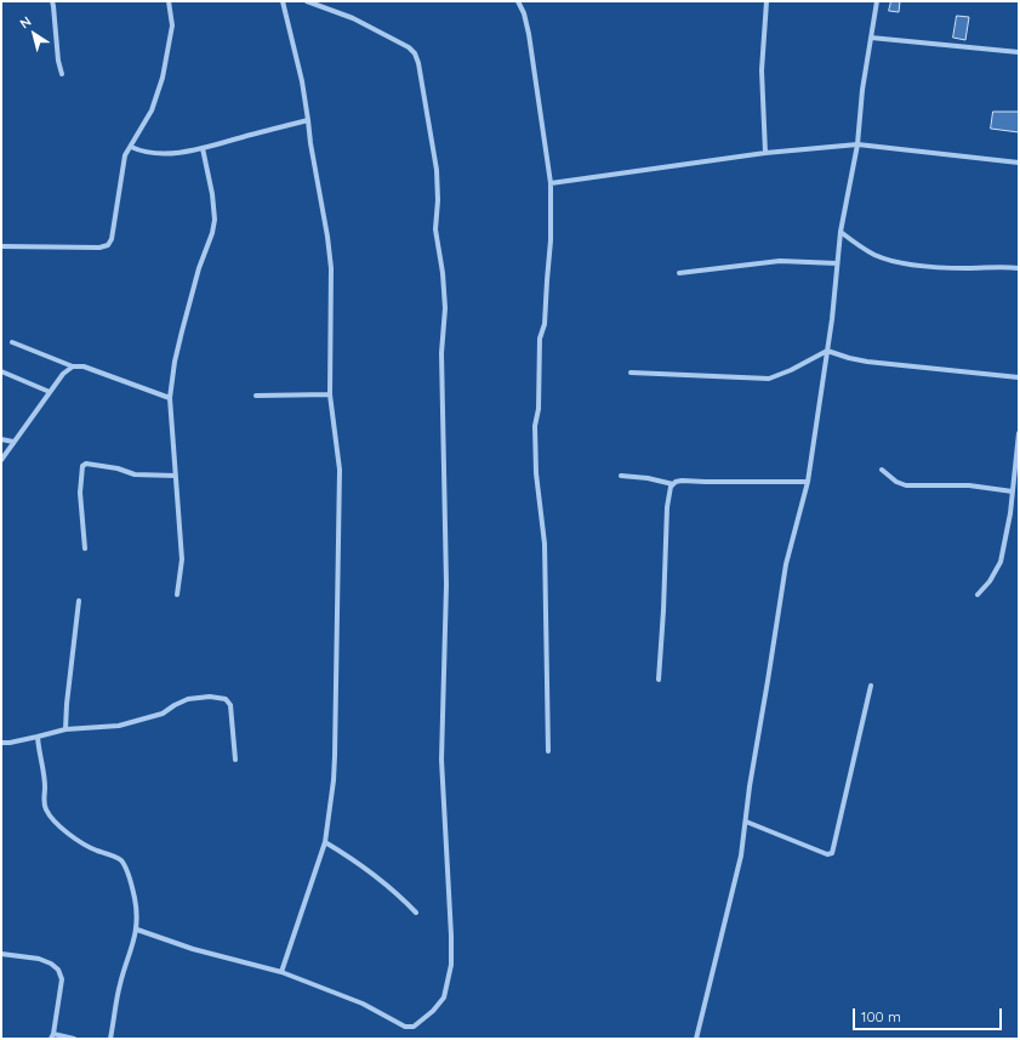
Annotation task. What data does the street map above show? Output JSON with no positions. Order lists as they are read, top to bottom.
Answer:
{
  "scale_bar": "100 m",
  "north": "top left"
}
